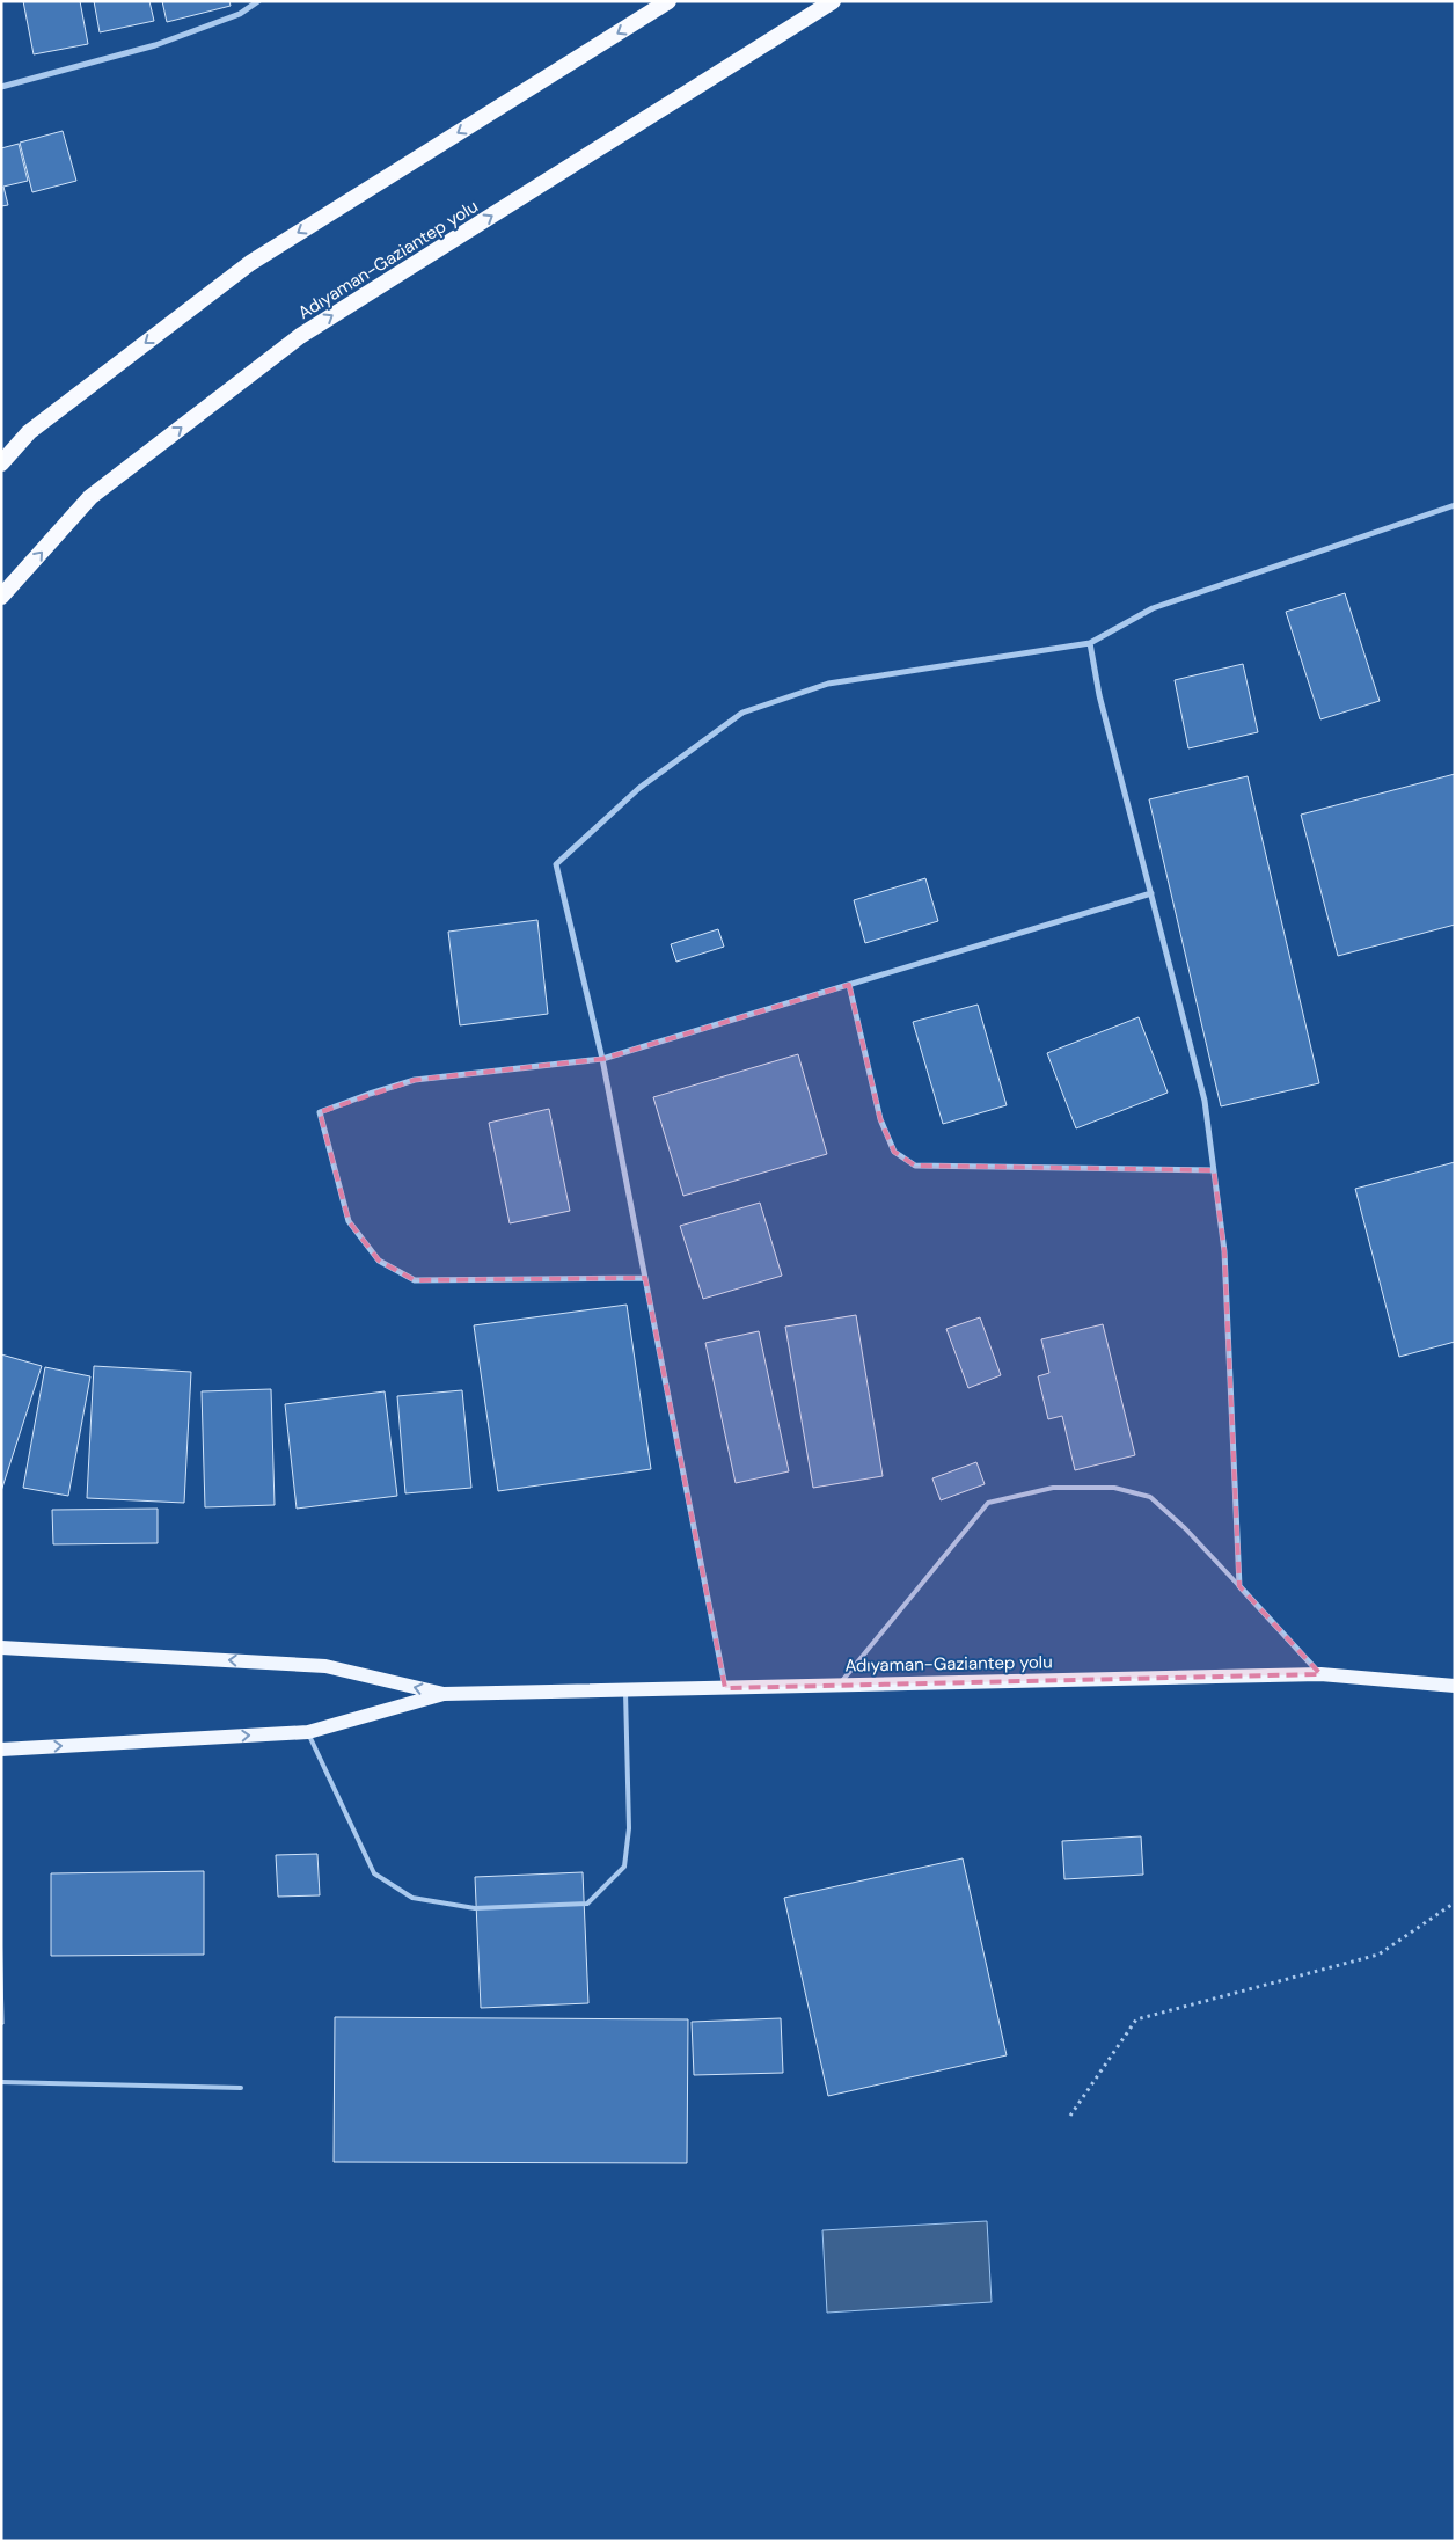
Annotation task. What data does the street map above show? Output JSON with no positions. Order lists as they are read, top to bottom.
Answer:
{
  "streets": {
    "highway": ["Adıyaman-Gaziantep yolu"]
  }
}
